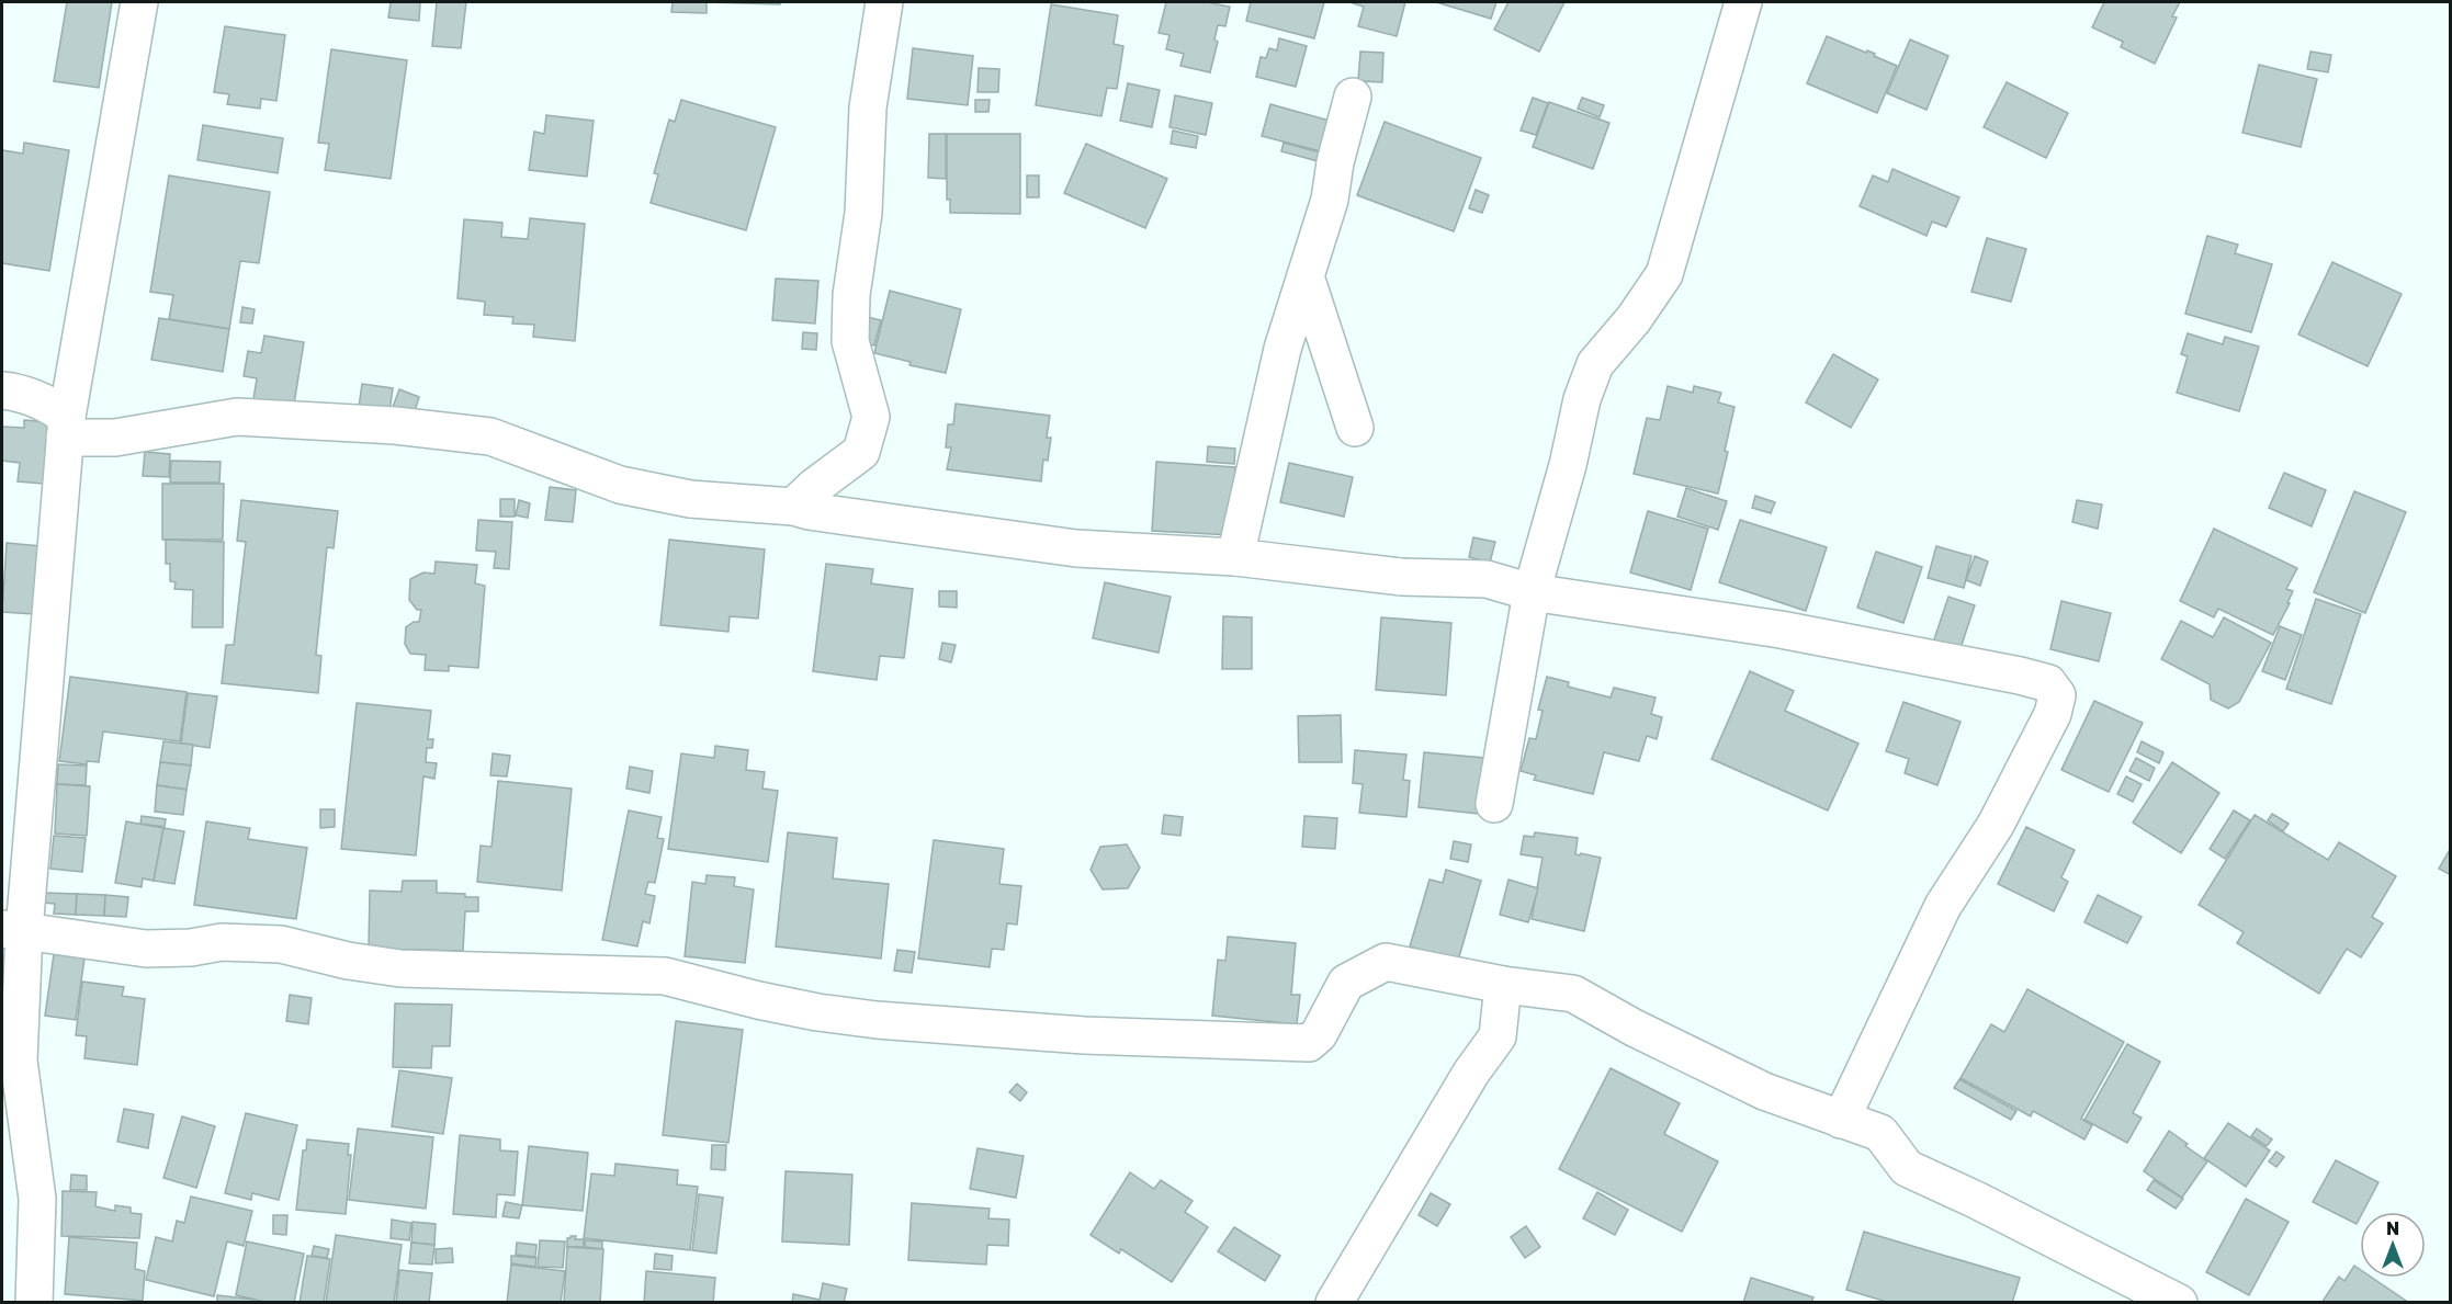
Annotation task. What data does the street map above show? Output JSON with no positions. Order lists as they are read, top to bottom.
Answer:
{
  "north": "top"
}
